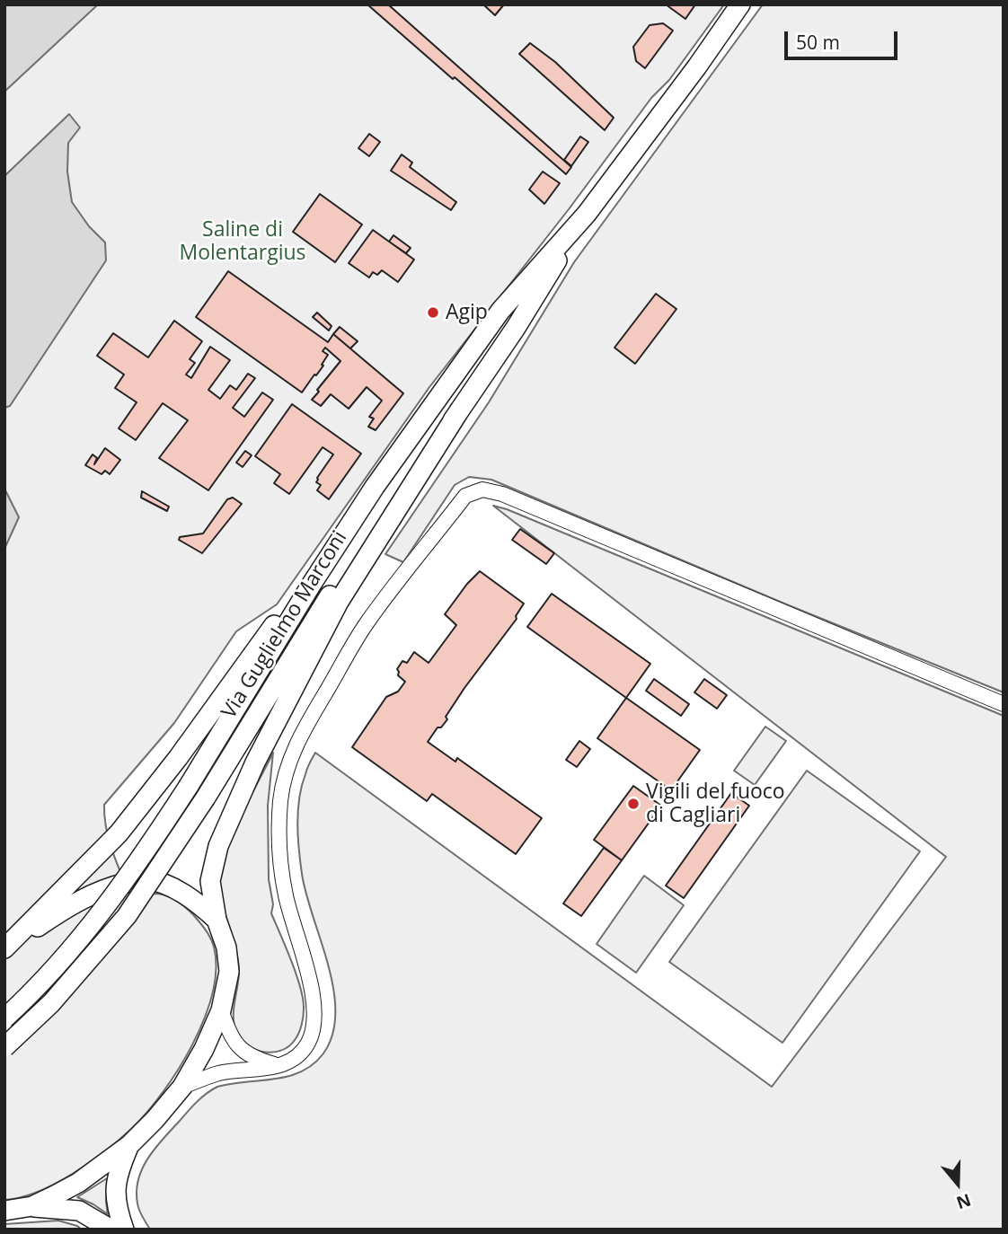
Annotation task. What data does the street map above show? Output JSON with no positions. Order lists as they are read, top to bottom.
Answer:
{
  "streets": {
    "main road": ["Via Guglielmo Marconi"]
  },
  "parks": ["Saline di Molentargius"],
  "places": ["Agip", "Vigili del fuoco di Cagliari"],
  "scale_bar": "50 m",
  "north": "bottom"
}
